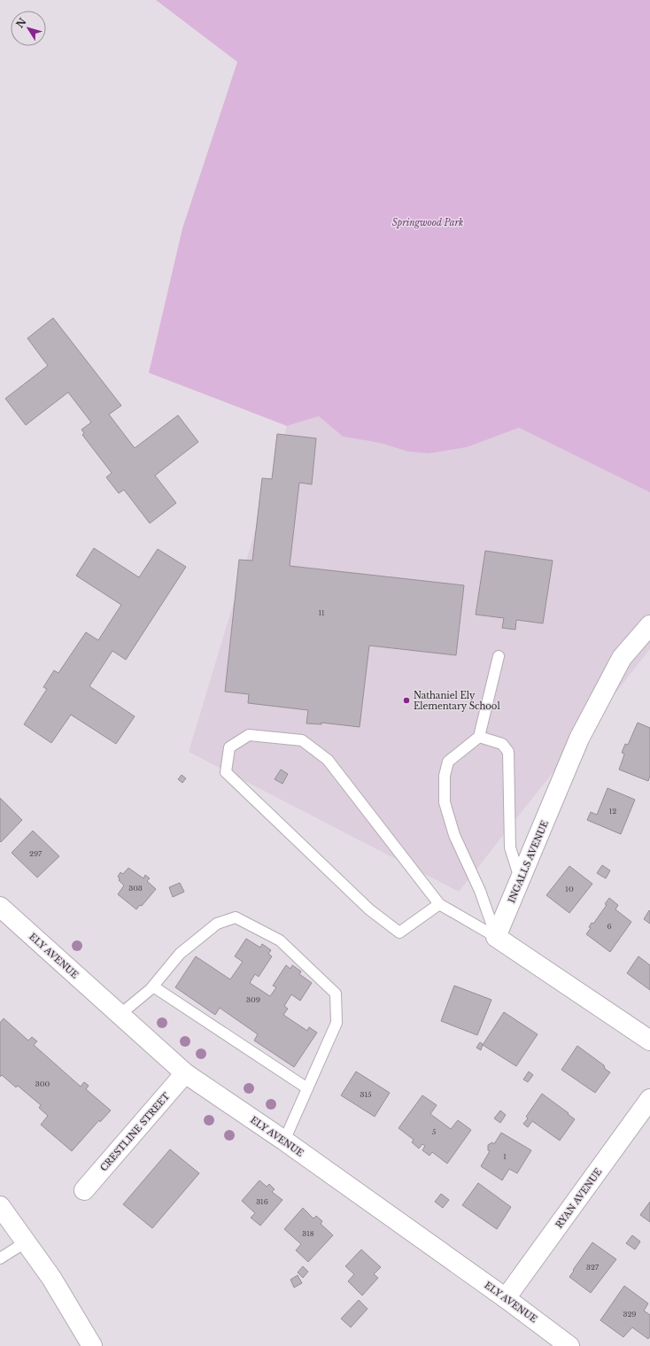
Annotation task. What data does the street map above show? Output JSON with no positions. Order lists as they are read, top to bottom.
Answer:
{
  "streets": {
    "street": [
      "INGALLS AVENUE",
      "ELY AVENUE",
      "CRESTLINE STREET",
      "RYAN AVENUE"
    ]
  },
  "crossings": [
    ["ELY AVENUE", "CRESTLINE STREET"],
    ["ELY AVENUE", "RYAN AVENUE"]
  ],
  "parks": ["Springwood Park"],
  "places": ["Nathaniel Ely Elementary School"],
  "house_numbers": [
    "11",
    "12",
    "297",
    "303",
    "10",
    "6",
    "309",
    "300",
    "315",
    "5",
    "1",
    "316",
    "318",
    "327",
    "329"
  ],
  "north": "top left"
}
